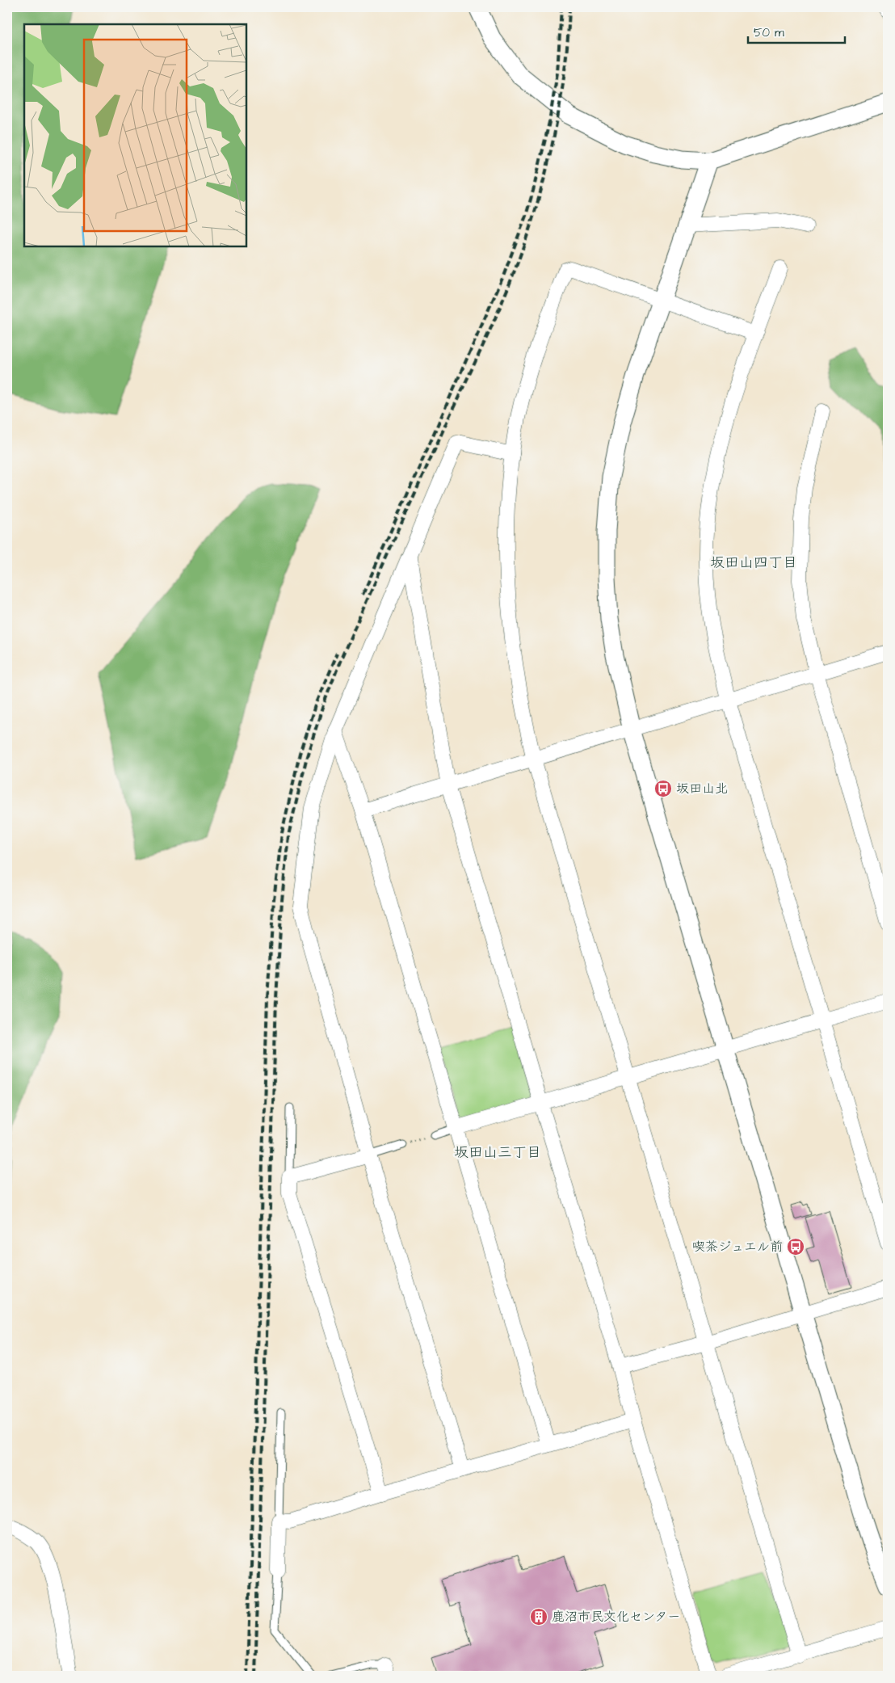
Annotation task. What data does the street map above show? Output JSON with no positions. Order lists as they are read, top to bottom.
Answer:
{
  "districts": ["坂田山四丁目", "坂田山三丁目"],
  "places": {
    "bus stop": ["坂田山北", "喫茶ジュエル前"],
    "building": ["鹿沼市民文化センター"]
  },
  "scale_bar": "50 m"
}
